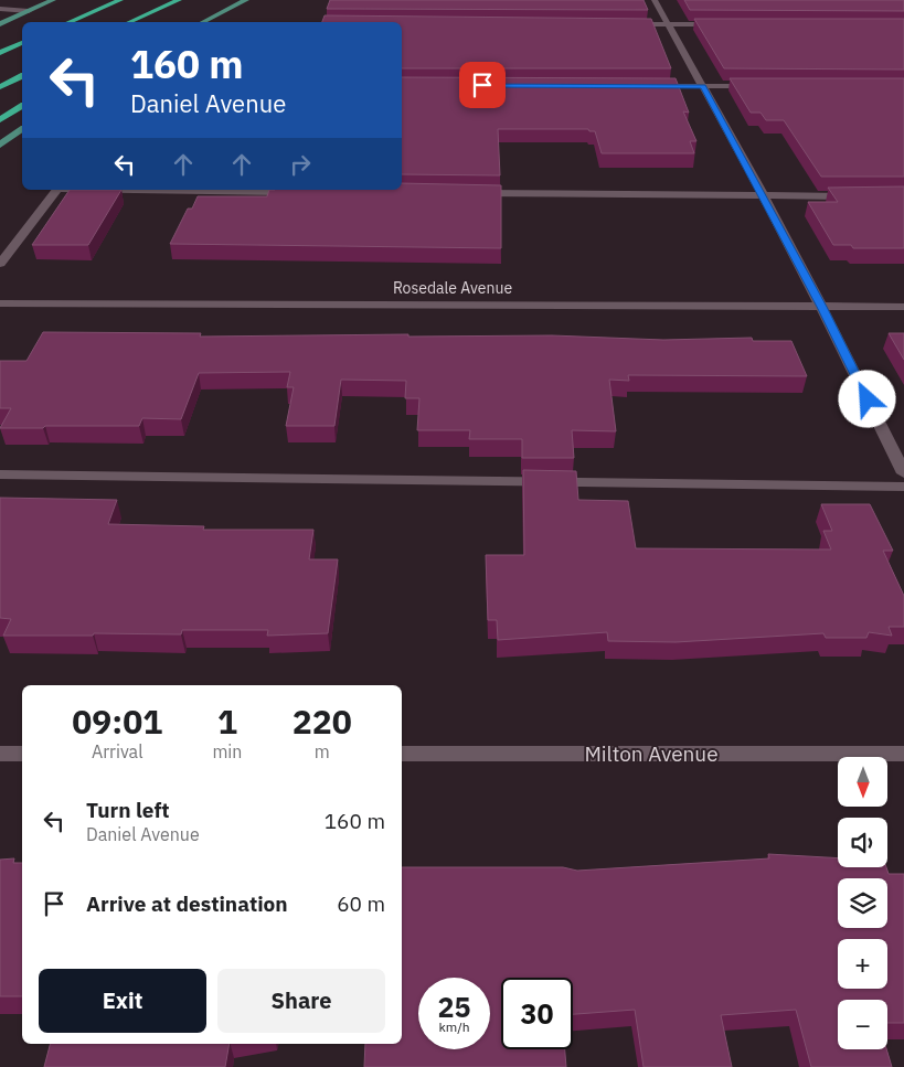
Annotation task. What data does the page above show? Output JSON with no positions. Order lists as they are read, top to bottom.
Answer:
{
  "streets": {
    "street": ["Rosedale Avenue", "Milton Avenue"]
  },
  "north": "bottom",
  "page": {
    "turn": ["160 m", "Daniel Avenue"],
    "eta": [
      "09:01",
      "Arrival",
      "1",
      "min",
      "220",
      "m"
    ],
    "map_buttons": ["+", "−"],
    "list": [
      {
        "name": "Turn left",
        "note": "Daniel Avenue",
        "value": "160 m"
      },
      {
        "name": "Arrive at destination",
        "value": "60 m"
      }
    ],
    "buttons": ["Exit", "Share"],
    "speed": "25 km/h",
    "limit": "30"
  }
}
